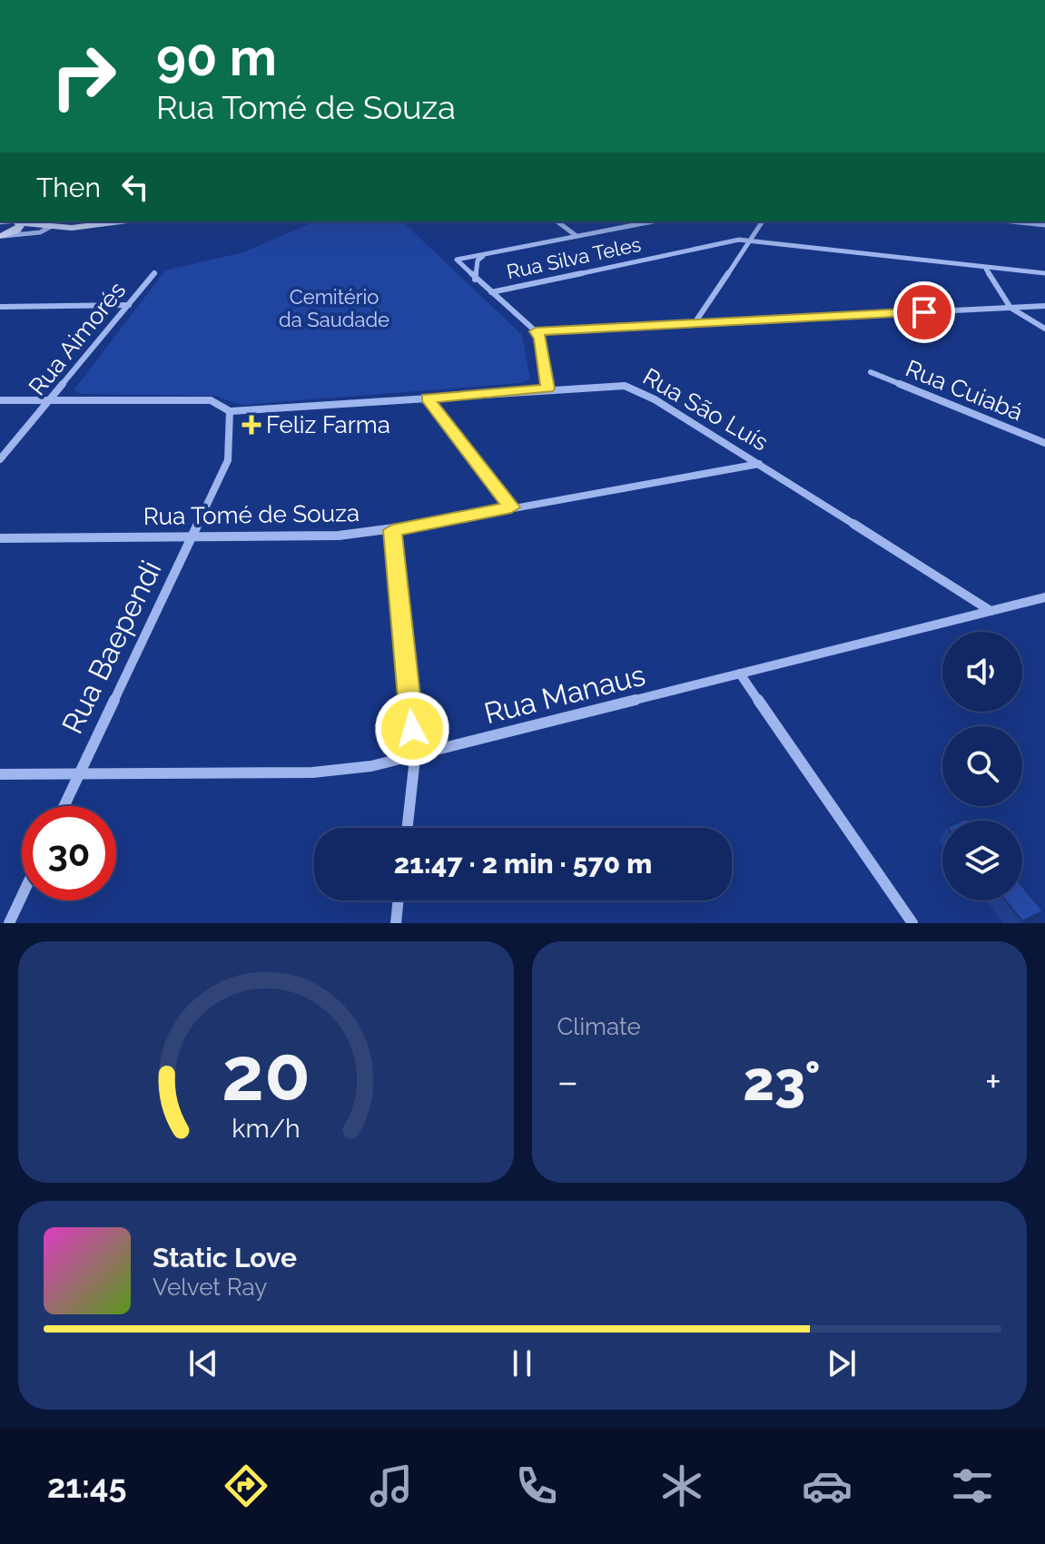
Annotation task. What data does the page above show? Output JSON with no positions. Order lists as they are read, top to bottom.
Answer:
{
  "streets": {
    "street": [
      "Rua Silva Teles",
      "Rua Aimorés",
      "Rua Cuiabá",
      "Rua São Luís",
      "Rua Tomé de Souza",
      "Rua Baependi",
      "Rua Manaus"
    ]
  },
  "crossings": [
    ["Rua São Luís", "Rua Tomé de Souza"],
    ["Rua São Luís", "Rua Baependi"],
    ["Rua São Luís", "Rua Manaus"],
    ["Rua Tomé de Souza", "Rua Baependi"],
    ["Rua Baependi", "Rua Manaus"]
  ],
  "parks": ["Cemitério da Saudade"],
  "places": {
    "health": ["Feliz Farma"]
  },
  "page": {
    "turn": ["90 m", "Rua Tomé de Souza"],
    "then": "Then",
    "limit": "30",
    "trip": "21:47 · 2 min · 570 m",
    "tile": "Climate",
    "heat": ["−", "23°", "+"],
    "song": ["Static Love", "Velvet Ray"],
    "tabs": "21:45",
    "gauge": ["20", "km/h"]
  }
}
